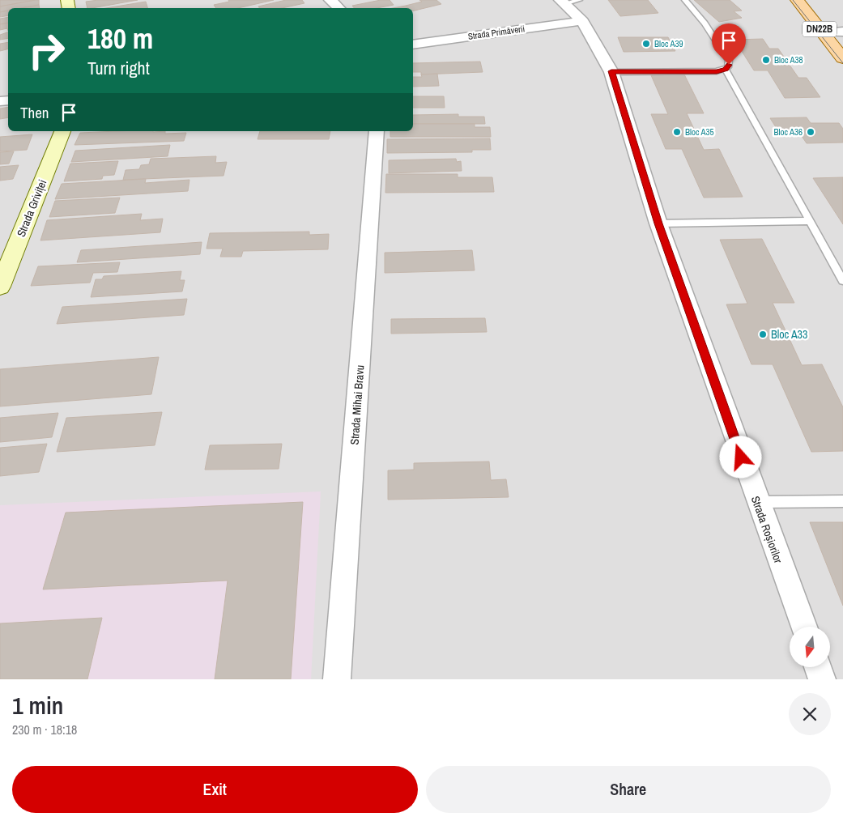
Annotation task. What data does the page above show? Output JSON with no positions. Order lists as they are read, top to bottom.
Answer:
{
  "streets": {
    "main road": ["DN22B", "Strada Griviței"],
    "street": ["Strada Primăverii", "Strada Mihai Bravu", "Strada Roșiorilor"]
  },
  "crossings": [
    ["Strada Primăverii", "Strada Roșiorilor"]
  ],
  "places": [
    "Bloc A39",
    "Bloc A38",
    "Bloc A35",
    "Bloc A36",
    "Bloc A33"
  ],
  "north": "bottom",
  "page": {
    "turn": ["180 m", "Turn right"],
    "then": "Then",
    "heading": ["1 min", "230 m · 18:18"],
    "buttons": ["Exit", "Share"]
  }
}
